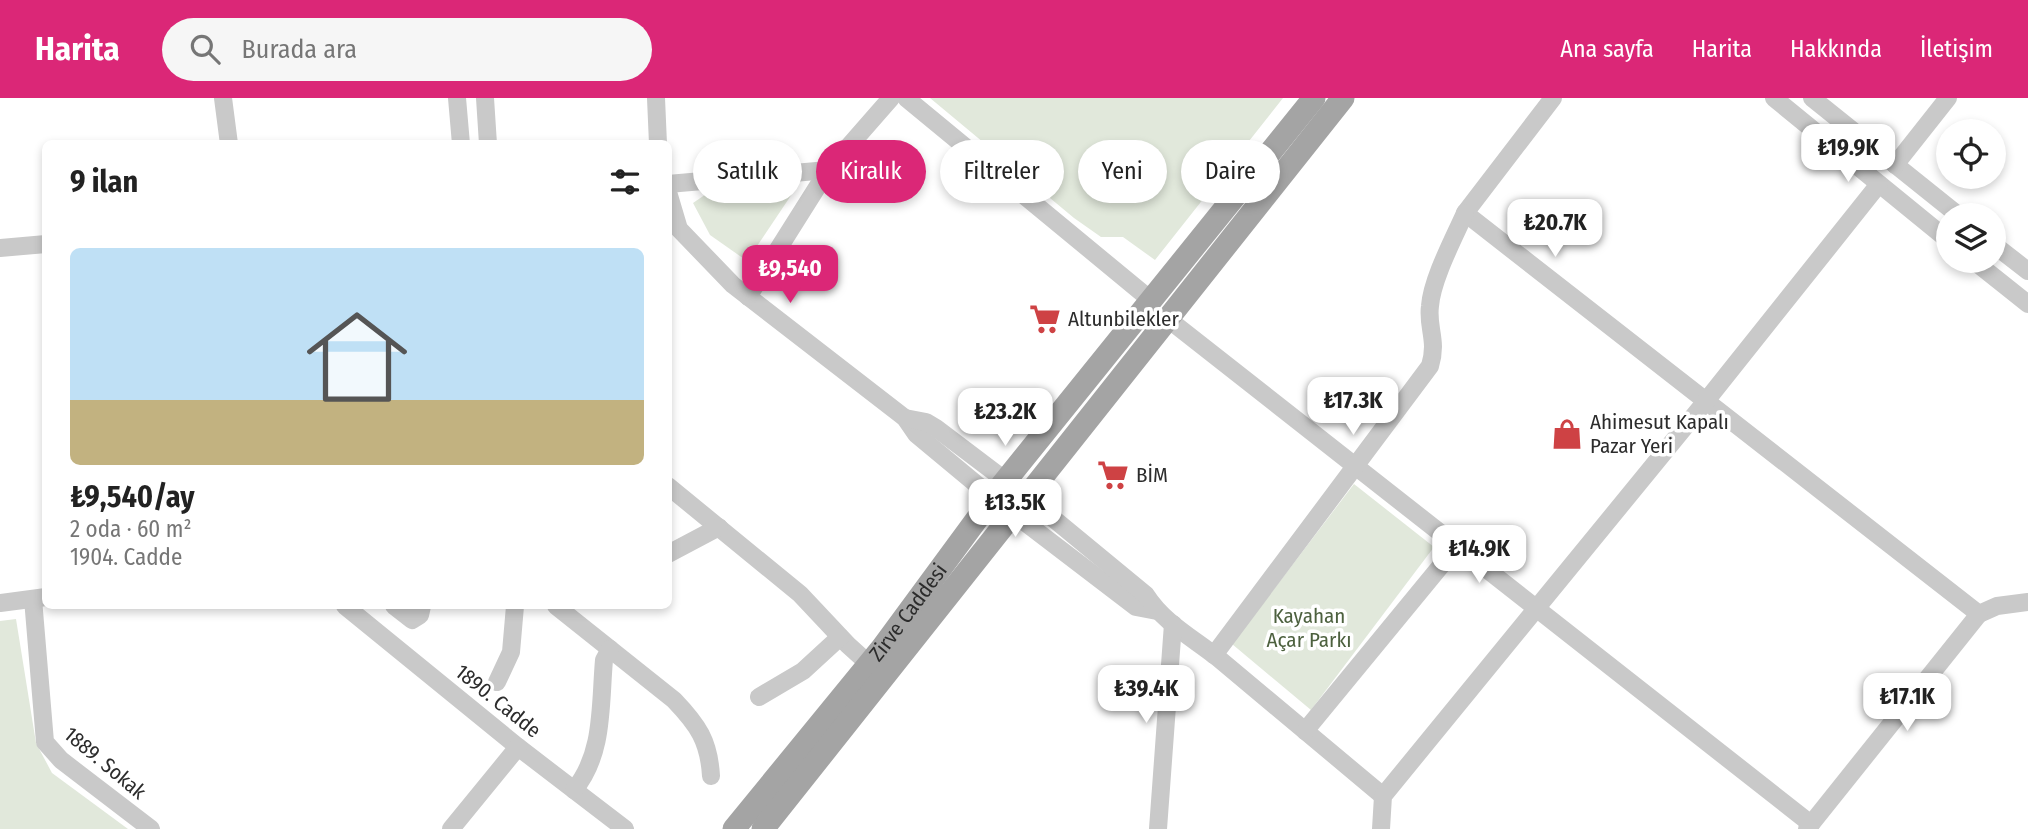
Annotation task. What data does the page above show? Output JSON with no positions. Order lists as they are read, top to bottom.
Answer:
{
  "streets": {
    "main road": ["Zirve Caddesi"],
    "street": ["1890. Cadde", "1889. Sokak"]
  },
  "parks": ["Kayahan Açar Parkı"],
  "places": {
    "supermarket": ["Altunbilekler", "BİM"],
    "shop": ["Ahimesut Kapalı Pazar Yeri"]
  },
  "page": {
    "header": "Harita",
    "search": "Burada ara",
    "nav": [
      "Ana sayfa",
      "Harita",
      "Hakkında",
      "İletişim"
    ],
    "price": [
      "₺19.9K",
      "₺20.7K",
      "₺9,540",
      "₺17.3K",
      "₺23.2K",
      "₺13.5K",
      "₺14.9K",
      "₺39.4K",
      "₺17.1K"
    ],
    "chip": [
      "Satılık",
      "Kiralık",
      "Filtreler",
      "Yeni",
      "Daire"
    ],
    "heading": "9 ilan",
    "list": [
      {
        "name": "₺9,540/ay",
        "note": "2 oda · 60 m² · 1904. Cadde"
      }
    ]
  }
}
